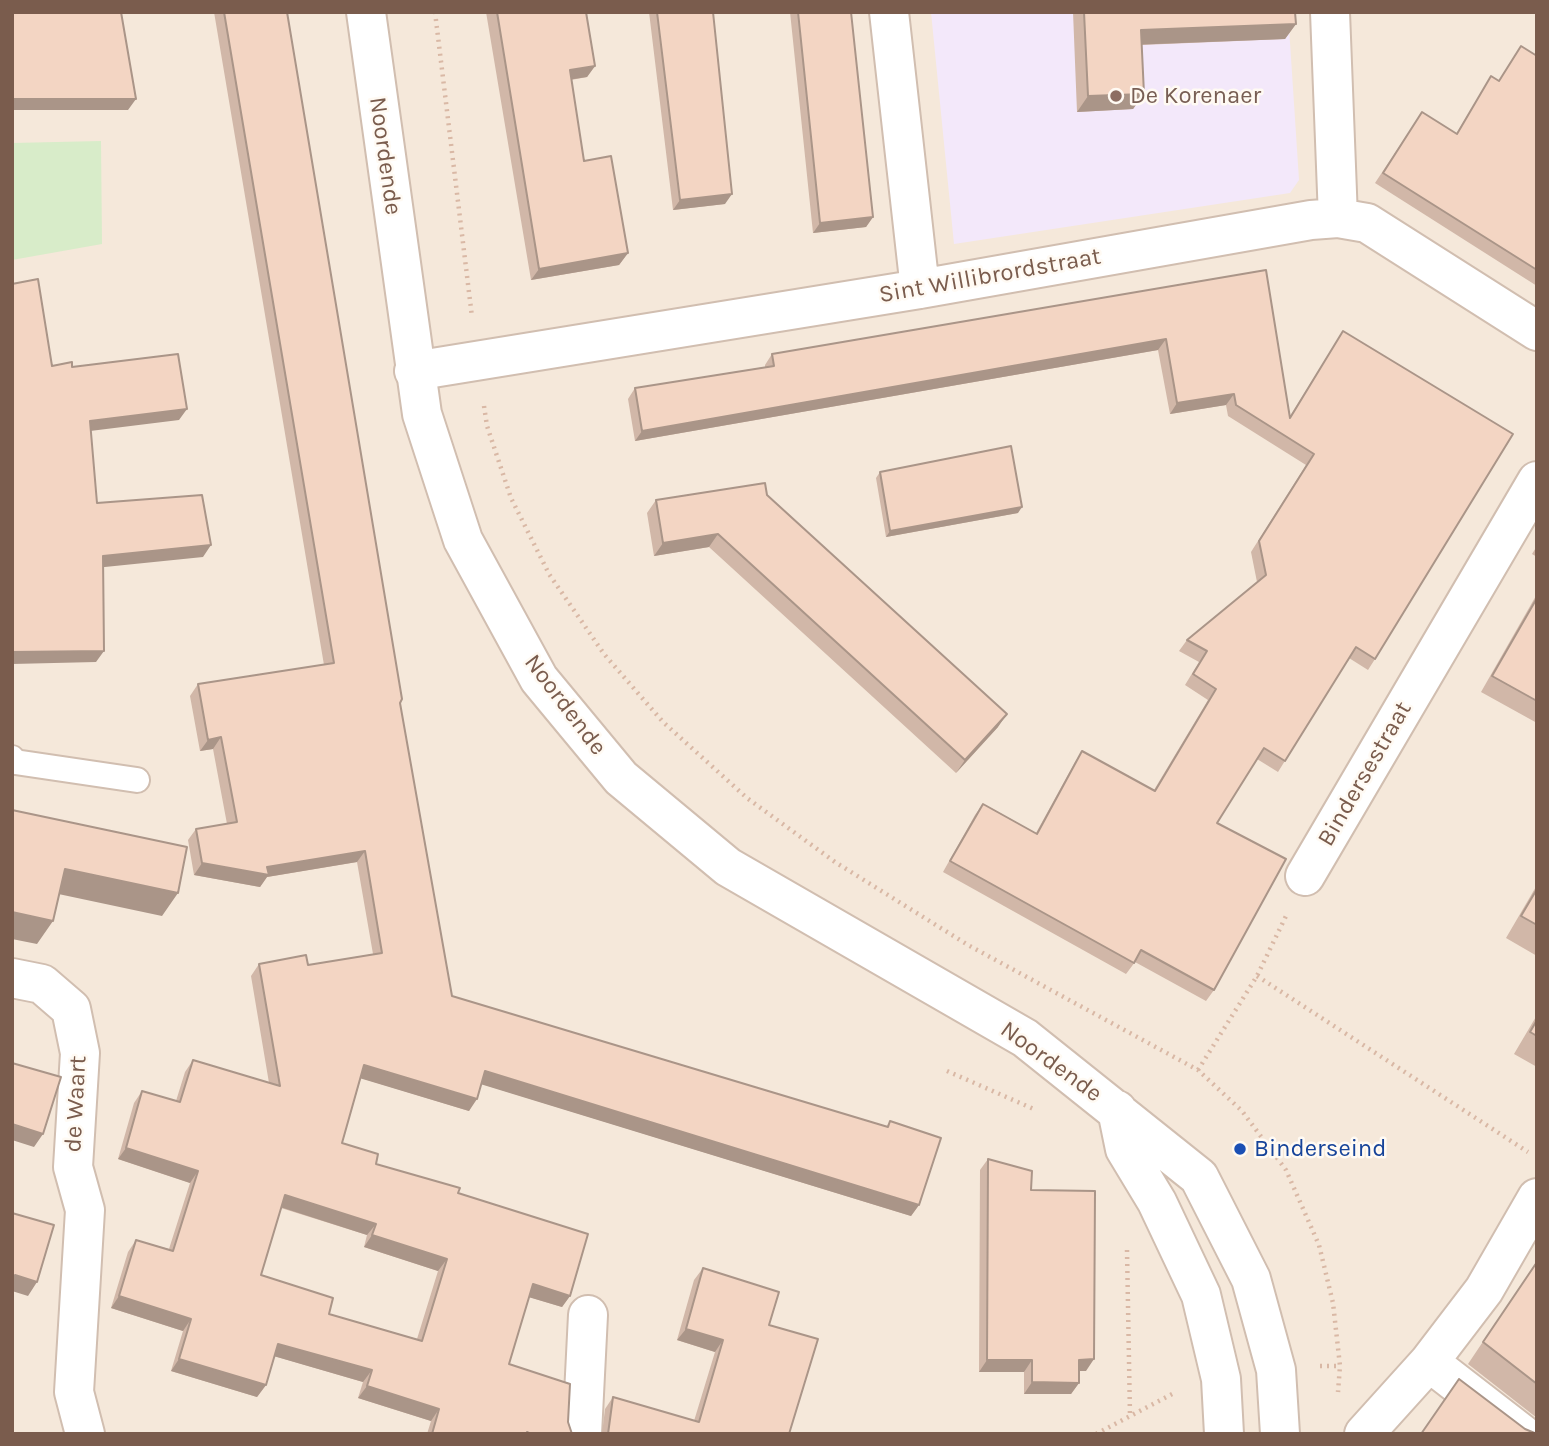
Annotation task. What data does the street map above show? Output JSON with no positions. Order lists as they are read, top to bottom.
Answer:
{
  "streets": {
    "street": [
      "Noordende",
      "Sint Willibrordstraat",
      "Bindersestraat",
      "de Waart"
    ]
  },
  "crossings": [
    ["Noordende", "Sint Willibrordstraat"]
  ],
  "places": ["De Korenaer", "Binderseind"]
}
